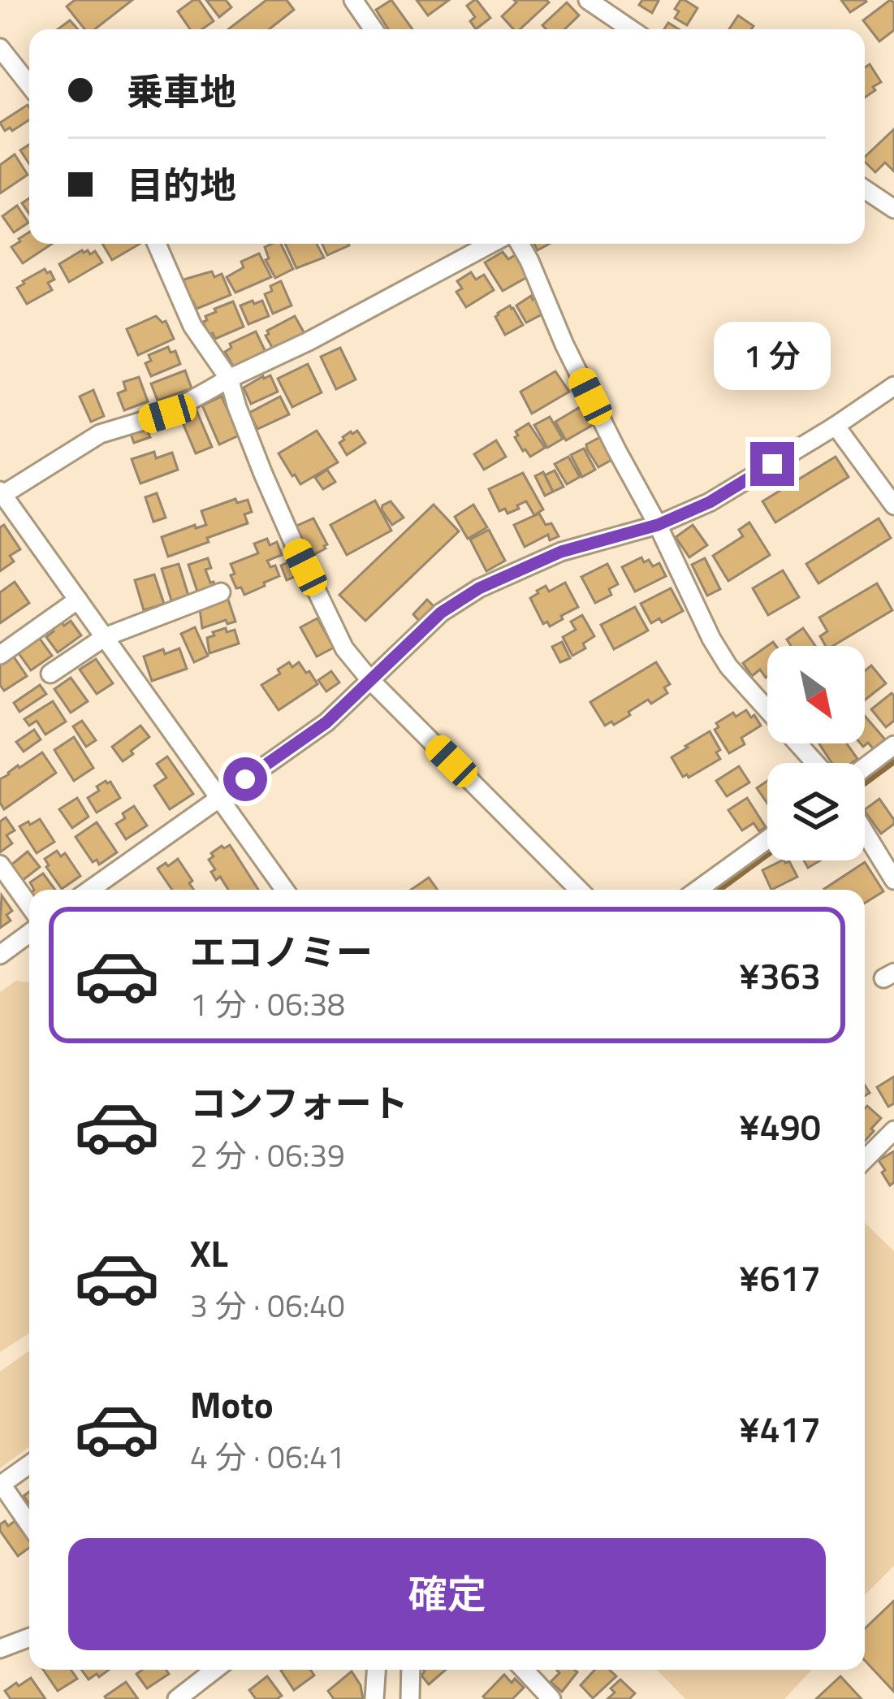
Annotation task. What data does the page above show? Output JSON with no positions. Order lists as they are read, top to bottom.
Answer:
{
  "north": "bottom right",
  "page": {
    "banner": ["乗車地", "目的地"],
    "bubble": "1 分",
    "list": [
      {
        "name": "エコノミー",
        "note": "1 分 · 06:38",
        "value": "¥363"
      },
      {
        "name": "コンフォート",
        "note": "2 分 · 06:39",
        "value": "¥490"
      },
      {
        "name": "XL",
        "note": "3 分 · 06:40",
        "value": "¥617"
      },
      {
        "name": "Moto",
        "note": "4 分 · 06:41",
        "value": "¥417"
      }
    ],
    "buttons": "確定"
  }
}
